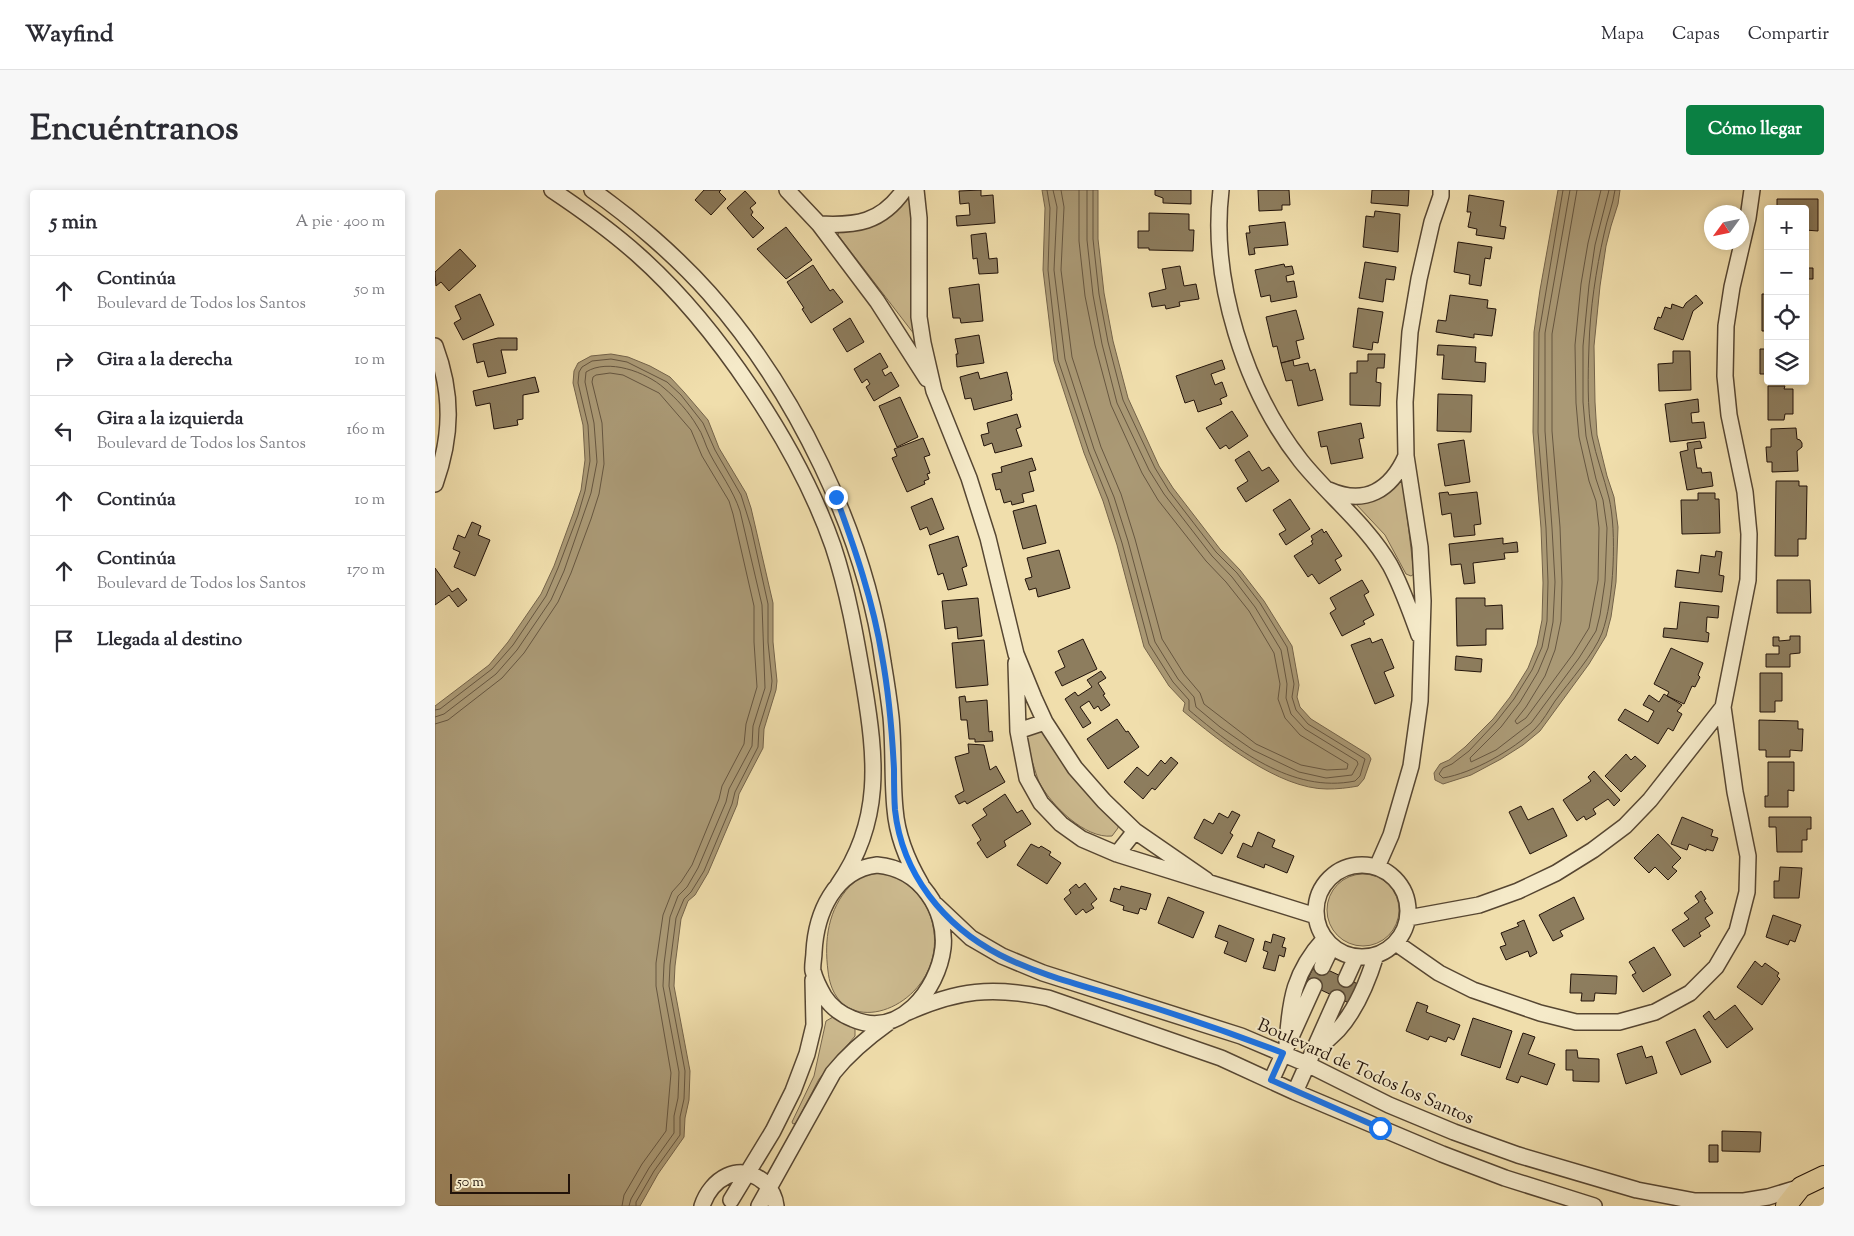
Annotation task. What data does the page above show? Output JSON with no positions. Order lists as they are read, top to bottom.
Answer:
{
  "streets": {
    "street": ["Boulevard de Todos los Santos"]
  },
  "scale_bar": "50 m",
  "north": "bottom left",
  "page": {
    "header": "Wayfind",
    "nav": ["Mapa", "Capas", "Compartir"],
    "title": "Encuéntranos",
    "buttons": "Cómo llegar",
    "heading": ["5 min", "A pie · 400 m"],
    "map_buttons": ["+", "−"],
    "list": [
      ["Continúa", "Boulevard de Todos los Santos", "50 m"],
      ["Gira a la derecha", "10 m"],
      ["Gira a la izquierda", "Boulevard de Todos los Santos", "160 m"],
      ["Continúa", "10 m"],
      ["Continúa", "Boulevard de Todos los Santos", "170 m"],
      "Llegada al destino"
    ],
    "scale": "50 m"
  }
}
